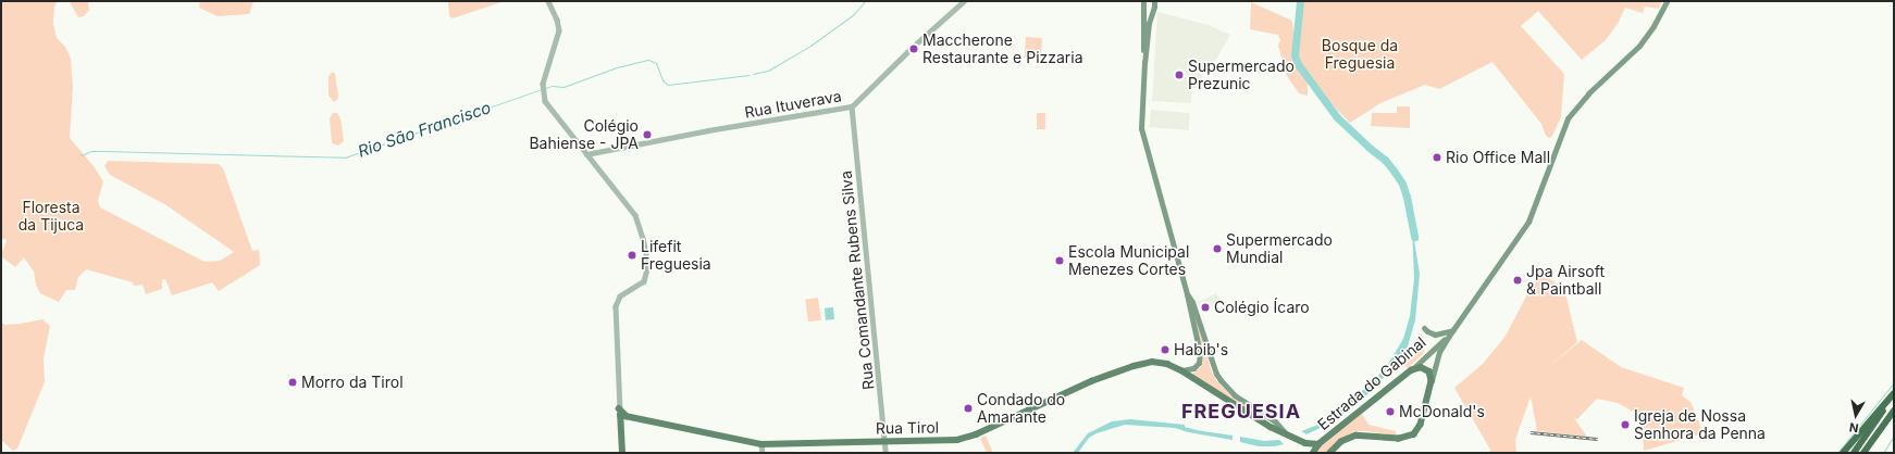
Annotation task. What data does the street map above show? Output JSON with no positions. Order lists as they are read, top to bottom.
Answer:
{
  "streets": {
    "main road": ["Estrada do Gabinal", "Rua Tirol"],
    "street": ["Rua Ituverava", "Rua Comandante Rubens Silva"]
  },
  "crossings": [
    ["Rua Ituverava", "Rua Comandante Rubens Silva"],
    ["Rua Comandante Rubens Silva", "Rua Tirol"],
    ["Estrada do Gabinal", "Rua Tirol"]
  ],
  "districts": ["FREGUESIA"],
  "water": ["Rio São Francisco"],
  "parks": ["Bosque da Freguesia", "Floresta da Tijuca"],
  "places": [
    "Maccherone Restaurante e Pizzaria",
    "Supermercado Prezunic",
    "Colégio Bahiense - JPA",
    "Rio Office Mall",
    "Supermercado Mundial",
    "Lifefit Freguesia",
    "Escola Municipal Menezes Cortes",
    "Jpa Airsoft & Paintball",
    "Colégio Ícaro",
    "Habib's",
    "Morro da Tirol",
    "Condado do Amarante",
    "McDonald's",
    "Igreja de Nossa Senhora da Penna"
  ],
  "north": "bottom"
}
